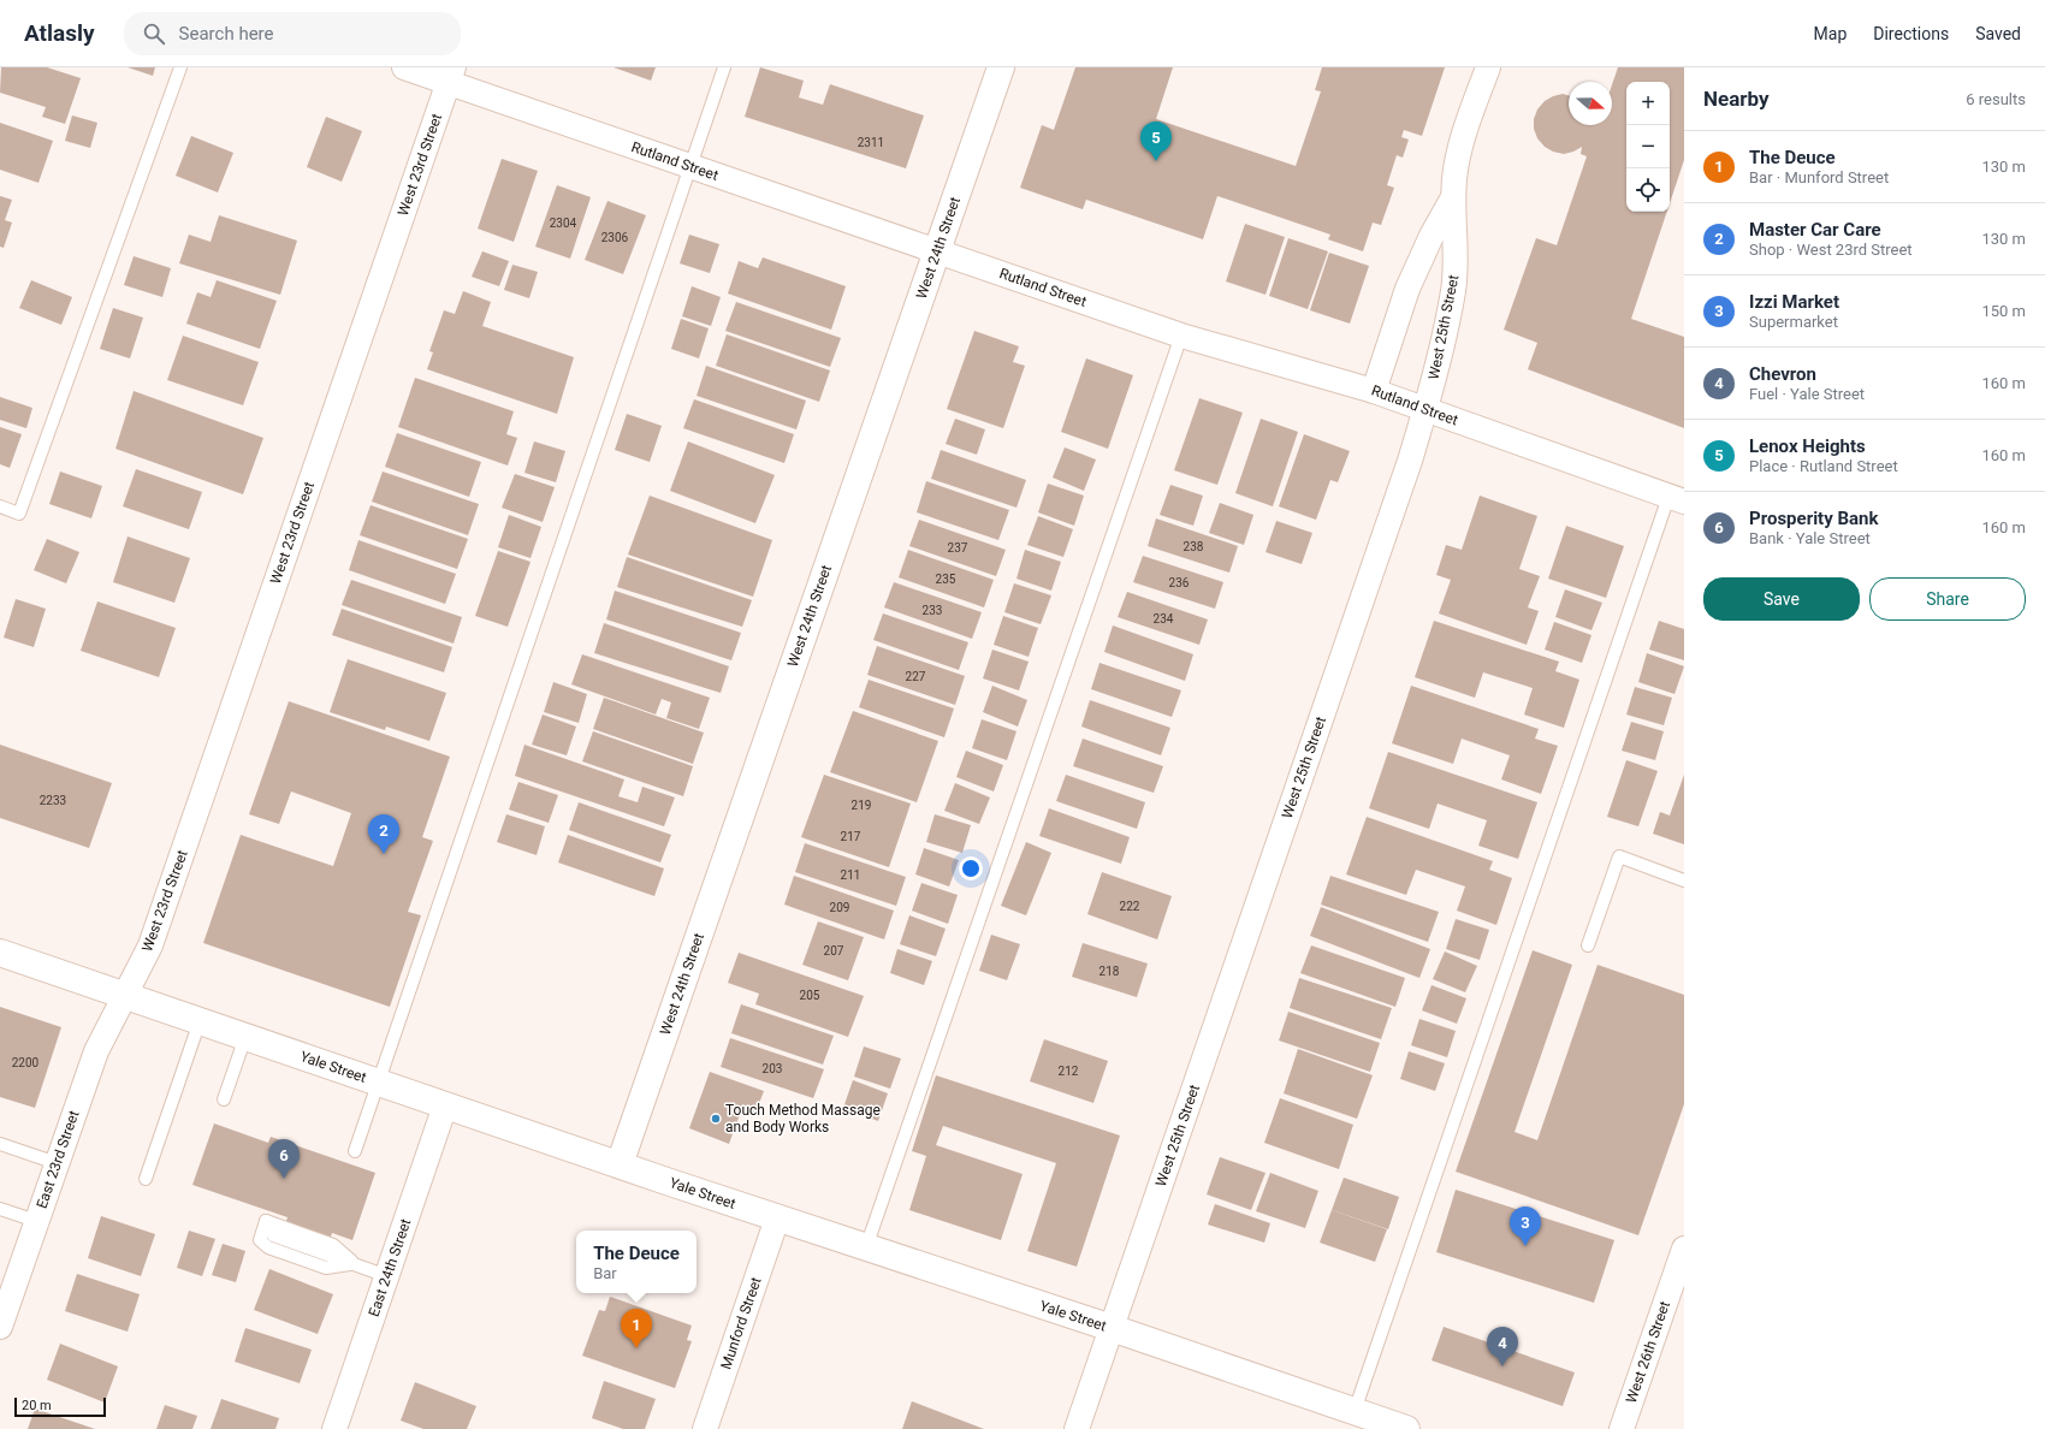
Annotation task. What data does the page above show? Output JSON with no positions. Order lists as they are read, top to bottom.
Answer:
{
  "streets": {
    "main road": ["West 24th Street", "Yale Street"],
    "street": [
      "Rutland Street",
      "West 23rd Street",
      "West 25th Street",
      "East 23rd Street",
      "East 24th Street",
      "Munford Street",
      "West 26th Street"
    ]
  },
  "crossings": [
    ["Rutland Street", "West 23rd Street"],
    ["Rutland Street", "West 24th Street"],
    ["Rutland Street", "West 25th Street"],
    ["West 23rd Street", "Yale Street"],
    ["West 23rd Street", "East 23rd Street"],
    ["West 24th Street", "Yale Street"],
    ["West 25th Street", "Yale Street"],
    ["Yale Street", "East 23rd Street"],
    ["Yale Street", "East 24th Street"],
    ["Yale Street", "Munford Street"]
  ],
  "places": ["Touch Method Massage and Body Works"],
  "house_numbers": [
    "2311",
    "2304",
    "2306",
    "238",
    "237",
    "235",
    "236",
    "233",
    "234",
    "227",
    "2233",
    "219",
    "217",
    "211",
    "222",
    "209",
    "207",
    "218",
    "205",
    "2200",
    "203",
    "212"
  ],
  "scale_bar": "20 m",
  "north": "right",
  "page": {
    "header": "Atlasly",
    "search": "Search here",
    "nav": ["Map", "Directions", "Saved"],
    "heading": ["Nearby", "6 results"],
    "map_buttons": ["+", "−"],
    "pins": [
      "5",
      "2",
      "6",
      "3",
      "1",
      "4"
    ],
    "list": [
      {
        "mark": "1",
        "name": "The Deuce",
        "note": "Bar · Munford Street",
        "value": "130 m"
      },
      {
        "mark": "2",
        "name": "Master Car Care",
        "note": "Shop · West 23rd Street",
        "value": "130 m"
      },
      {
        "mark": "3",
        "name": "Izzi Market",
        "note": "Supermarket",
        "value": "150 m"
      },
      {
        "mark": "4",
        "name": "Chevron",
        "note": "Fuel · Yale Street",
        "value": "160 m"
      },
      {
        "mark": "5",
        "name": "Lenox Heights",
        "note": "Place · Rutland Street",
        "value": "160 m"
      },
      {
        "mark": "6",
        "name": "Prosperity Bank",
        "note": "Bank · Yale Street",
        "value": "160 m"
      }
    ],
    "buttons": ["Save", "Share"],
    "popup": ["The Deuce", "Bar"],
    "scale": "20 m"
  }
}
